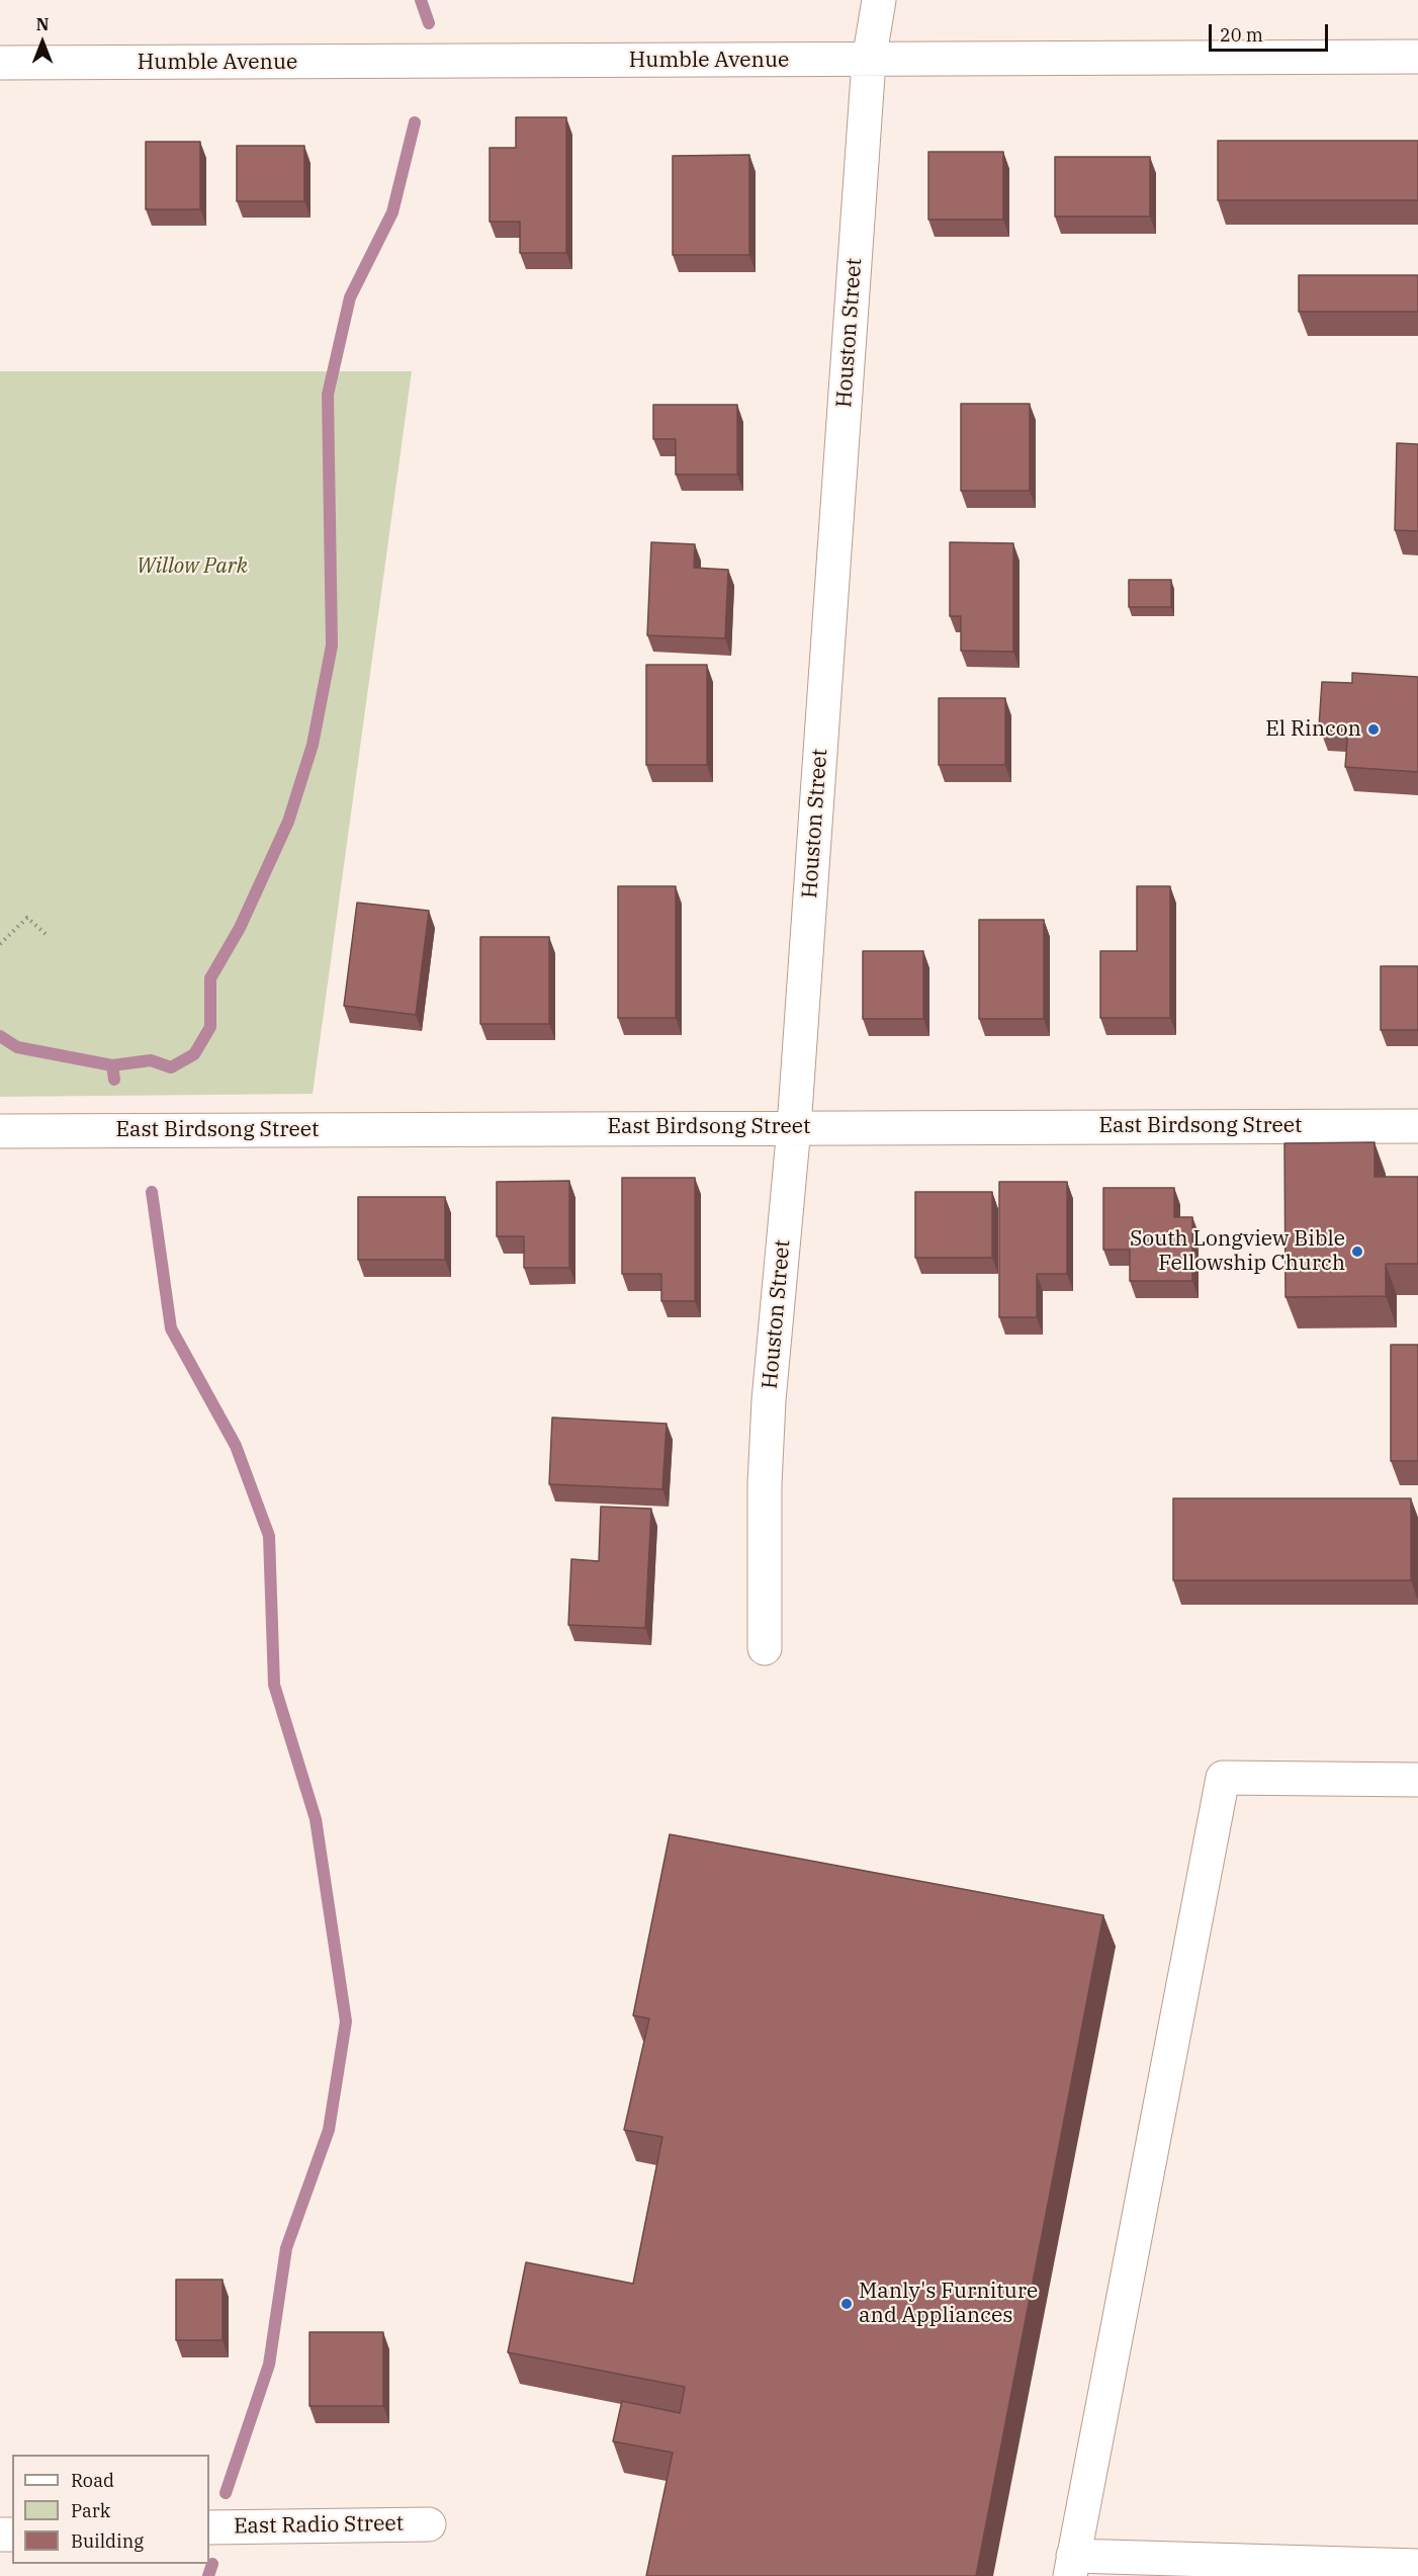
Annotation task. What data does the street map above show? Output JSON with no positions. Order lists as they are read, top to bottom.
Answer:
{
  "streets": {
    "street": [
      "Humble Avenue",
      "Houston Street",
      "East Birdsong Street",
      "East Radio Street"
    ]
  },
  "crossings": [
    ["Humble Avenue", "Houston Street"],
    ["Houston Street", "East Birdsong Street"]
  ],
  "parks": ["Willow Park"],
  "places": ["El Rincon", "South Longview Bible Fellowship Church", "Manly's Furniture and Appliances"],
  "legend": ["Road", "Park", "Building"],
  "scale_bar": "20 m",
  "north": "top"
}
